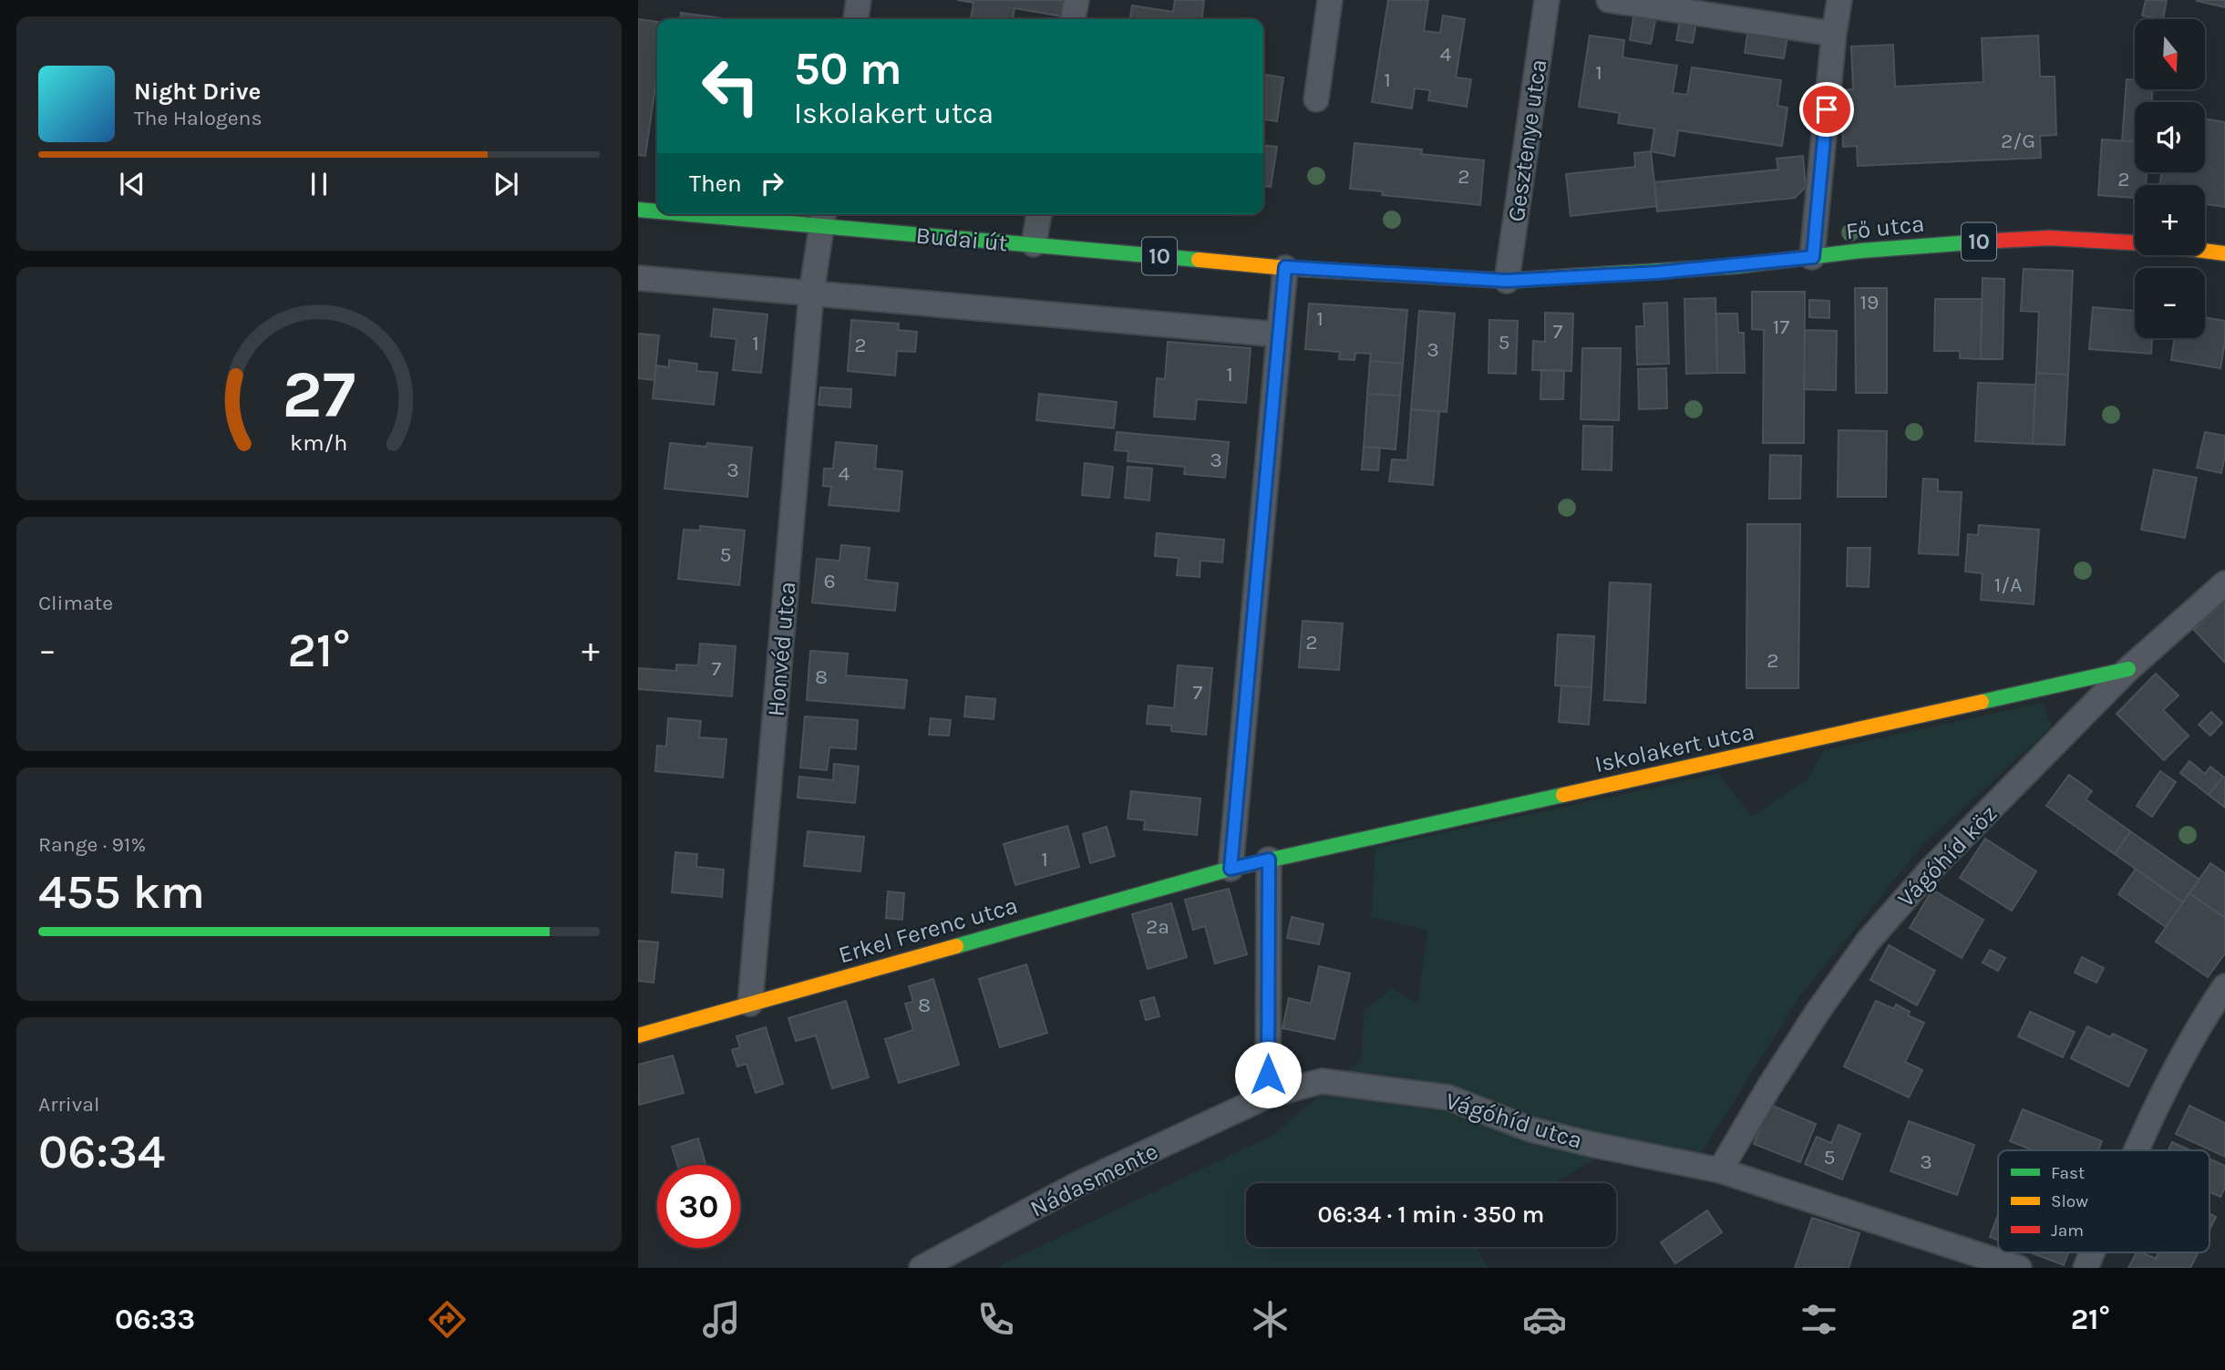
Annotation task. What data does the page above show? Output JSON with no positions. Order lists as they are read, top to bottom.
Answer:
{
  "streets": {
    "main road": [
      "Fő utca",
      "Budai út",
      "10",
      "Iskolakert utca",
      "Erkel Ferenc utca"
    ],
    "street": [
      "Gesztenye utca",
      "Honvéd utca",
      "Vágóhíd köz",
      "Vágóhíd utca",
      "Nádasmente"
    ]
  },
  "crossings": [
    ["Gesztenye utca", "Fő utca"],
    ["Fő utca", "Budai út"],
    ["Budai út", "Honvéd utca"],
    ["Honvéd utca", "Erkel Ferenc utca"],
    ["Iskolakert utca", "Vágóhíd köz"],
    ["Iskolakert utca", "Erkel Ferenc utca"],
    ["Vágóhíd köz", "Vágóhíd utca"],
    ["Vágóhíd utca", "Nádasmente"]
  ],
  "house_numbers": [
    "4",
    "1",
    "1",
    "2/G",
    "2",
    "2",
    "19",
    "1",
    "17",
    "7",
    "5",
    "1",
    "2",
    "3",
    "1",
    "3",
    "3",
    "4",
    "5",
    "6",
    "1/A",
    "2",
    "2",
    "7",
    "8",
    "7",
    "1",
    "2a",
    "8",
    "5",
    "3"
  ],
  "legend": ["Fast", "Slow", "Jam"],
  "north": "bottom",
  "page": {
    "map_buttons": ["+", "−"],
    "turn": ["50 m", "Iskolakert utca"],
    "song": ["Night Drive", "The Halogens"],
    "then": "Then",
    "tile": [
      "Climate",
      ["Range · 91%", "455 km"],
      ["Arrival", "06:34"]
    ],
    "heat": ["−", "21°", "+"],
    "limit": "30",
    "trip": "06:34 · 1 min · 350 m",
    "tabs": ["06:33", "21°"],
    "gauge": ["27", "km/h"]
  }
}
